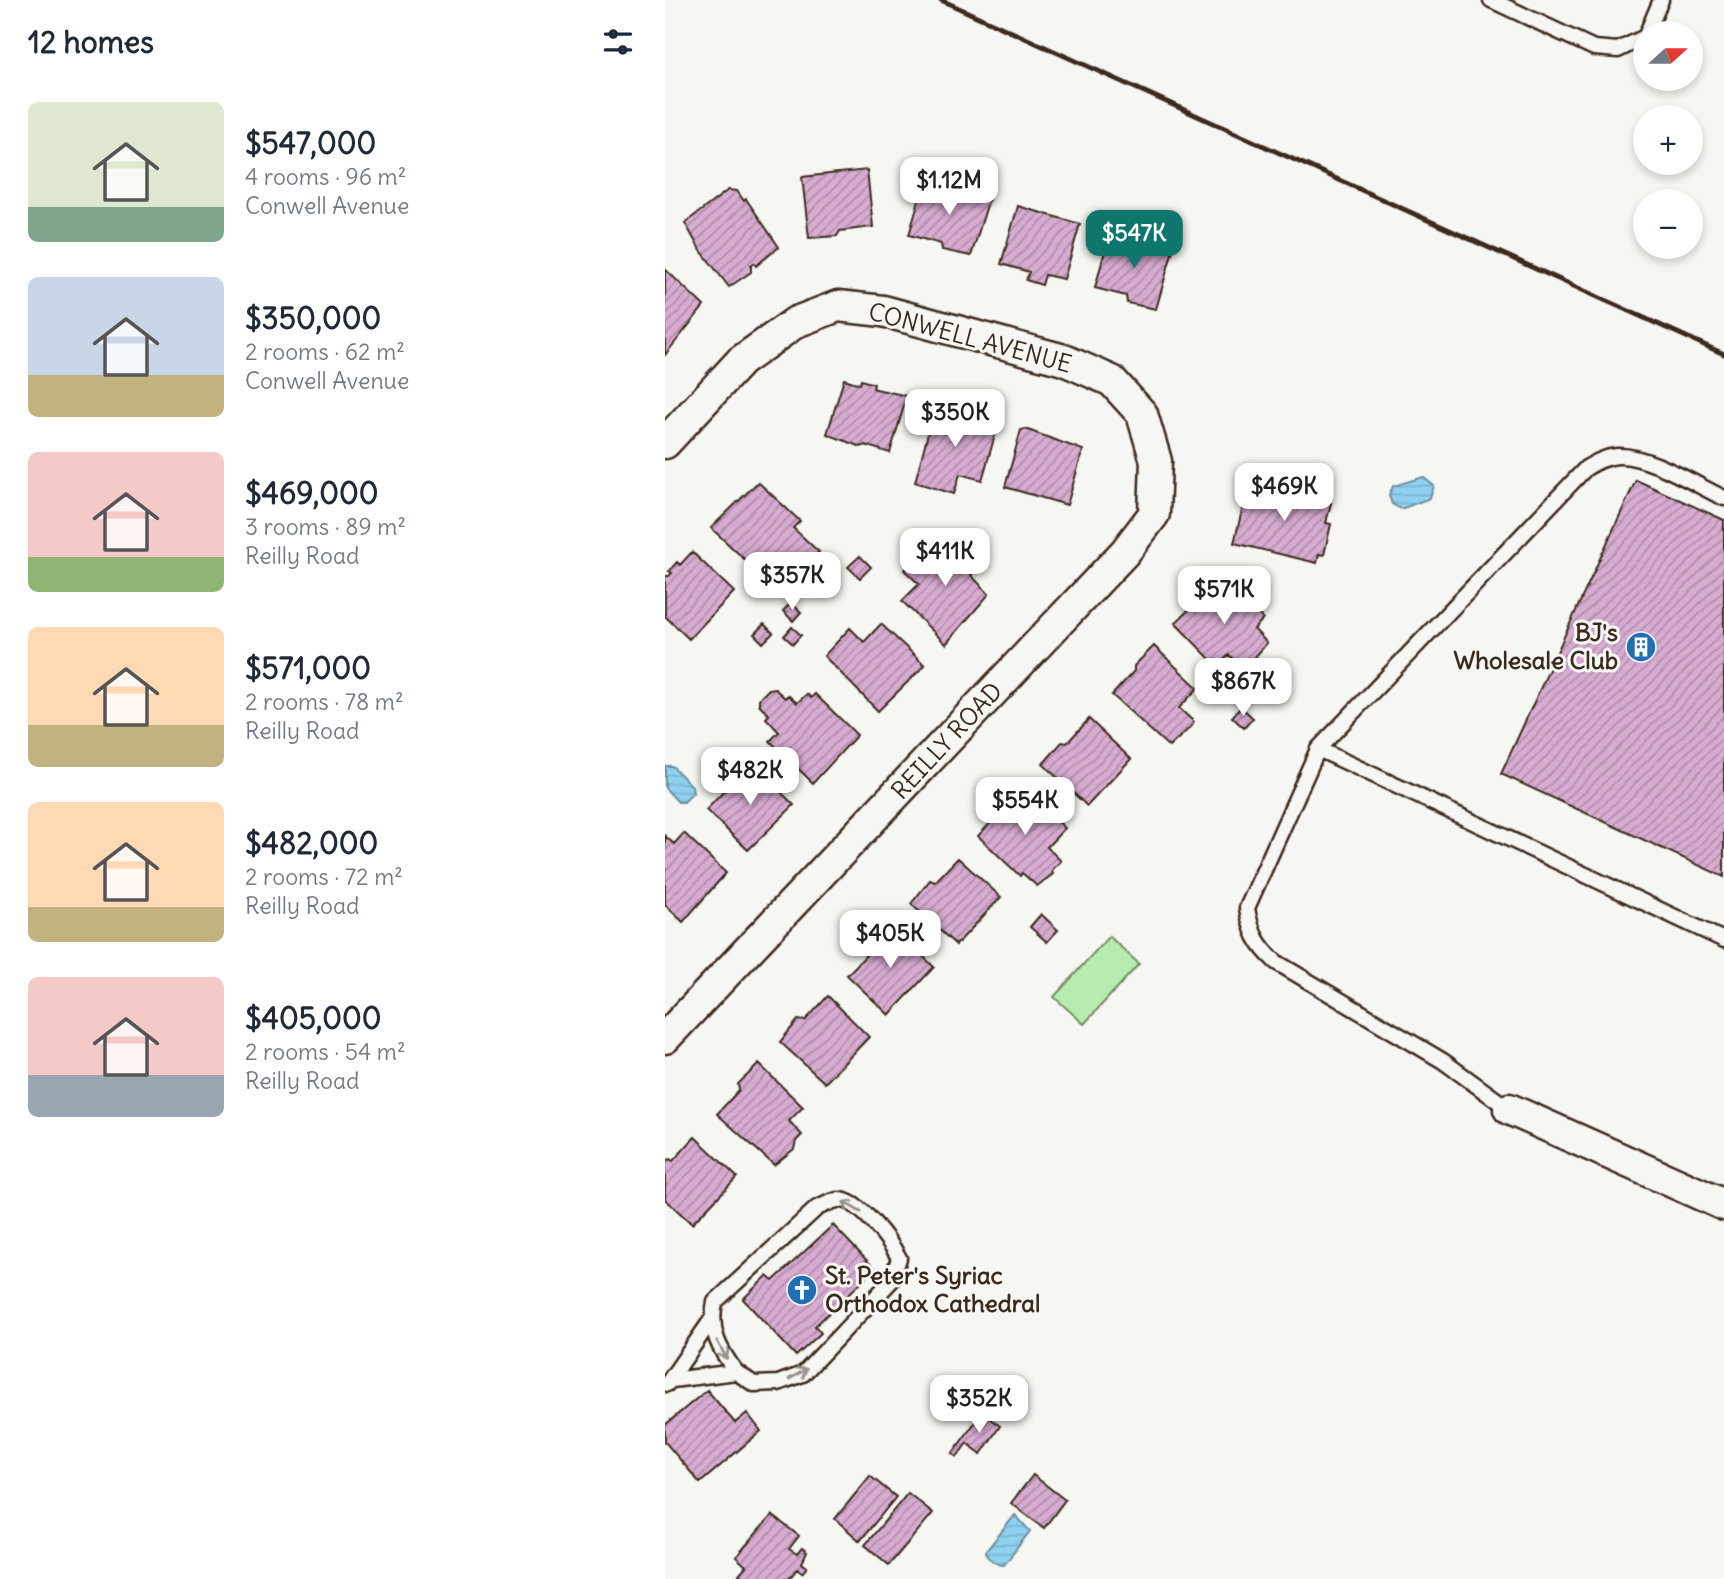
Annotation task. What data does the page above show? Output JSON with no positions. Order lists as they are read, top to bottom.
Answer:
{
  "streets": {
    "street": ["CONWELL AVENUE", "REILLY ROAD"]
  },
  "crossings": [
    ["CONWELL AVENUE", "REILLY ROAD"]
  ],
  "places": {
    "building": ["BJ's Wholesale Club"],
    "church": ["St. Peter's Syriac Orthodox Cathedral"]
  },
  "north": "right",
  "page": {
    "heading": "12 homes",
    "map_buttons": ["+", "−"],
    "list": [
      {
        "name": "$547,000",
        "note": "4 rooms · 96 m² · Conwell Avenue"
      },
      {
        "name": "$350,000",
        "note": "2 rooms · 62 m² · Conwell Avenue"
      },
      {
        "name": "$469,000",
        "note": "3 rooms · 89 m² · Reilly Road"
      },
      {
        "name": "$571,000",
        "note": "2 rooms · 78 m² · Reilly Road"
      },
      {
        "name": "$482,000",
        "note": "2 rooms · 72 m² · Reilly Road"
      },
      {
        "name": "$405,000",
        "note": "2 rooms · 54 m² · Reilly Road"
      }
    ],
    "price": [
      "$1.12M",
      "$547K",
      "$350K",
      "$469K",
      "$411K",
      "$357K",
      "$571K",
      "$867K",
      "$482K",
      "$554K",
      "$405K",
      "$352K"
    ]
  }
}
